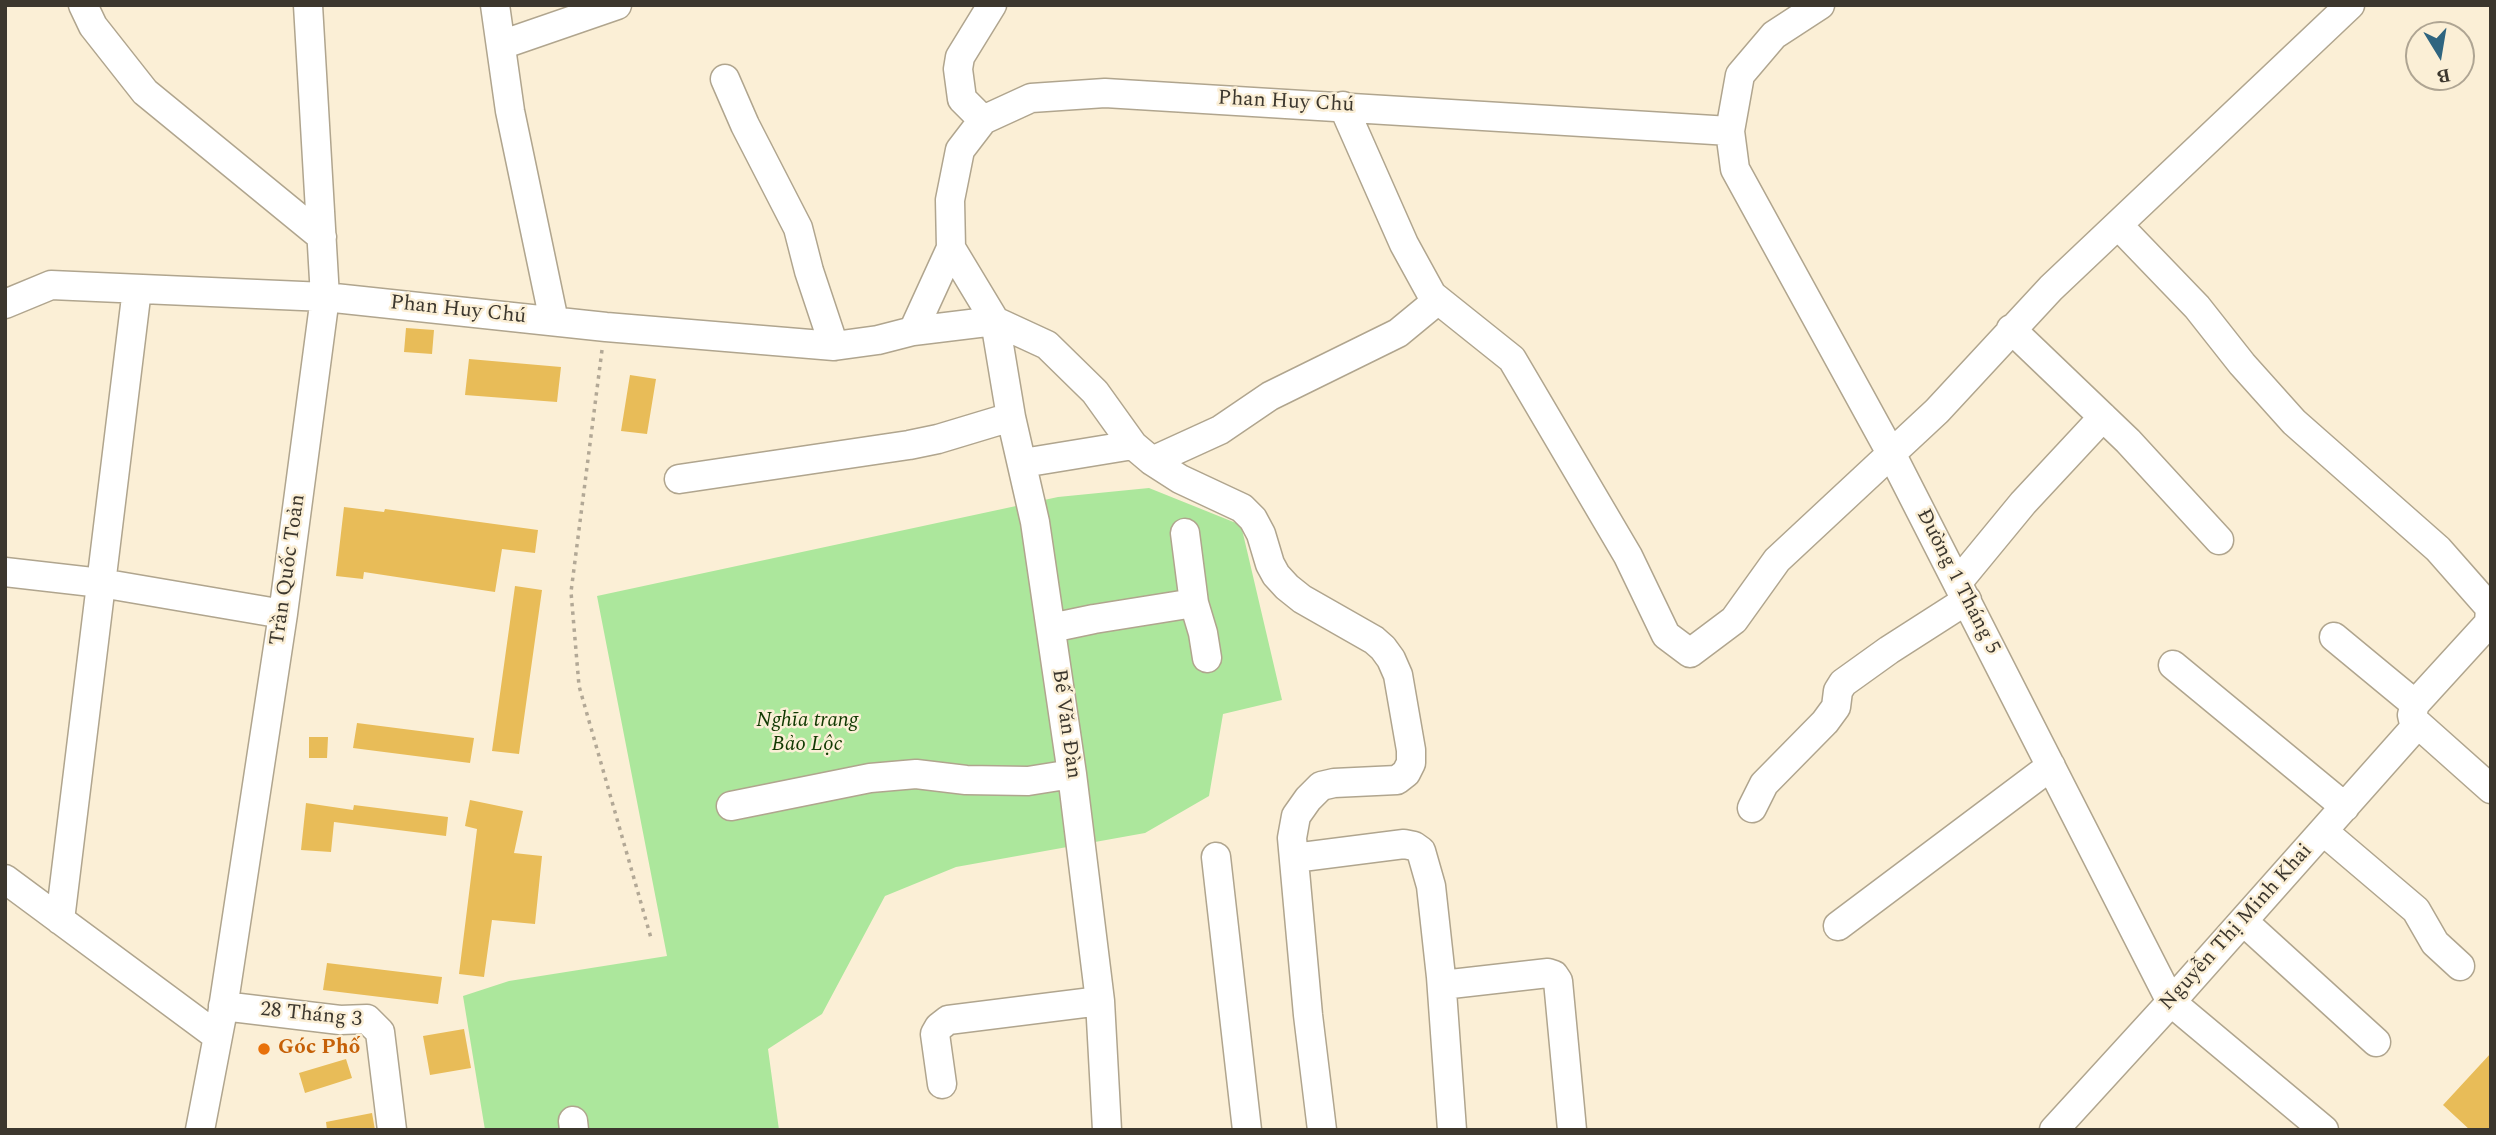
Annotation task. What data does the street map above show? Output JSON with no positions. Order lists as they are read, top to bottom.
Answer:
{
  "streets": {
    "street": [
      "Phan Huy Chú",
      "Trần Quốc Toản",
      "Đường 1 Tháng 5",
      "Bế Văn Đàn",
      "Nguyễn Thị Minh Khai",
      "28 Tháng 3"
    ]
  },
  "crossings": [
    ["Phan Huy Chú", "Trần Quốc Toản"],
    ["Phan Huy Chú", "Đường 1 Tháng 5"],
    ["Phan Huy Chú", "Bế Văn Đàn"],
    ["Trần Quốc Toản", "28 Tháng 3"],
    ["Đường 1 Tháng 5", "Nguyễn Thị Minh Khai"]
  ],
  "parks": ["Nghĩa trang Bảo Lộc"],
  "places": ["Góc Phố"],
  "north": "bottom"
}
